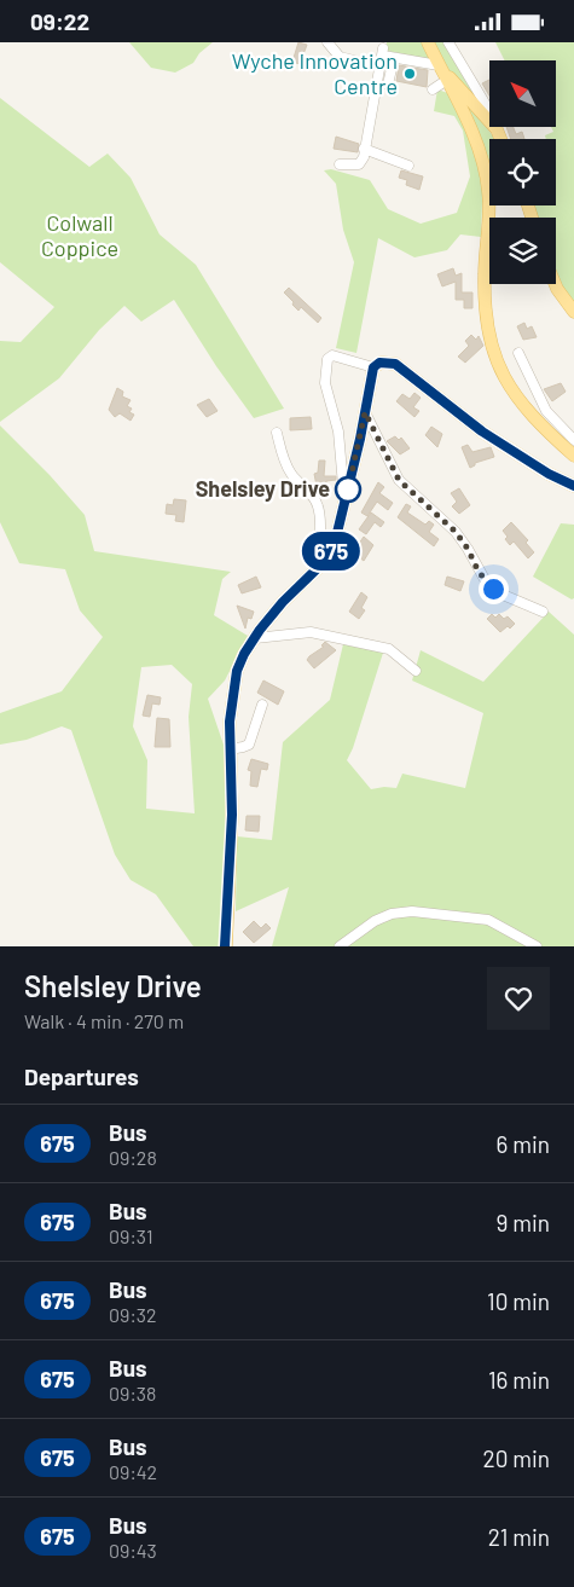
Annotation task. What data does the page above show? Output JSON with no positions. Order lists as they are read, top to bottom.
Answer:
{
  "parks": ["Colwall Coppice"],
  "places": ["Wyche Innovation Centre", "Shelsley Drive"],
  "lines": ["bus line 675"],
  "north": "top left",
  "page": {
    "status": "09:22",
    "on_map": "675",
    "heading": [
      ["Shelsley Drive", "Walk · 4 min · 270 m"],
      "Departures"
    ],
    "list": [
      {
        "mark": "675",
        "name": "Bus",
        "note": "09:28",
        "value": "6 min"
      },
      {
        "mark": "675",
        "name": "Bus",
        "note": "09:31",
        "value": "9 min"
      },
      {
        "mark": "675",
        "name": "Bus",
        "note": "09:32",
        "value": "10 min"
      },
      {
        "mark": "675",
        "name": "Bus",
        "note": "09:38",
        "value": "16 min"
      },
      {
        "mark": "675",
        "name": "Bus",
        "note": "09:42",
        "value": "20 min"
      },
      {
        "mark": "675",
        "name": "Bus",
        "note": "09:43",
        "value": "21 min"
      }
    ]
  }
}
